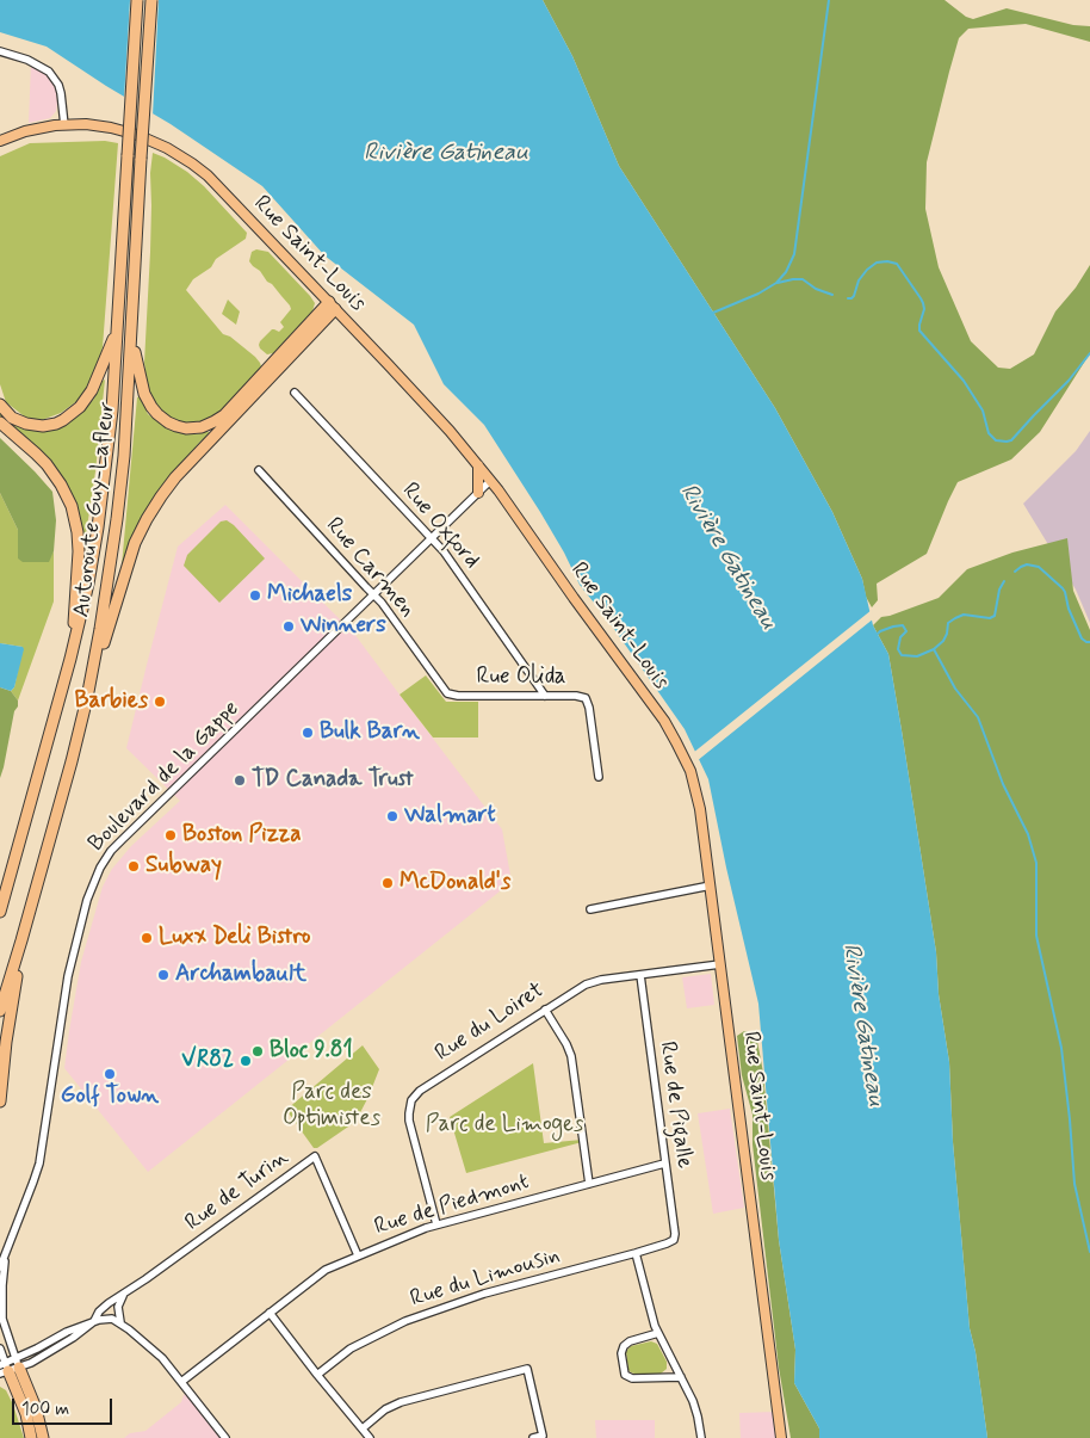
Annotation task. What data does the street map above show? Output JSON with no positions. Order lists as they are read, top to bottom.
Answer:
{
  "streets": {
    "highway": ["Autoroute Guy-Lafleur"],
    "main road": ["Rue Saint-Louis"],
    "street": [
      "Rue Oxford",
      "Rue Carmen",
      "Rue Olida",
      "Boulevard de la Gappe",
      "Rue du Loiret",
      "Rue de Pigalle",
      "Rue de Turin",
      "Rue de Piedmont",
      "Rue du Limousin"
    ]
  },
  "crossings": [
    ["Rue Saint-Louis", "Boulevard de la Gappe"],
    ["Rue Saint-Louis", "Rue du Loiret"],
    ["Rue Oxford", "Rue Olida"],
    ["Rue Oxford", "Boulevard de la Gappe"],
    ["Rue Carmen", "Rue Olida"],
    ["Rue Carmen", "Boulevard de la Gappe"],
    ["Boulevard de la Gappe", "Rue de Turin"],
    ["Rue du Loiret", "Rue de Pigalle"],
    ["Rue du Loiret", "Rue de Piedmont"],
    ["Rue de Pigalle", "Rue de Piedmont"],
    ["Rue de Pigalle", "Rue du Limousin"],
    ["Rue de Turin", "Rue de Piedmont"]
  ],
  "water": ["Rivière Gatineau"],
  "parks": ["Parc des Optimistes", "Parc de Limoges"],
  "places": [
    "Michaels",
    "Winners",
    "Barbies",
    "Bulk Barn",
    "TD Canada Trust",
    "Walmart",
    "Boston Pizza",
    "Subway",
    "McDonald's",
    "Luxx Deli Bistro",
    "Archambault",
    "Bloc 9.81",
    "VR82",
    "Golf Town"
  ],
  "scale_bar": "100 m"
}
